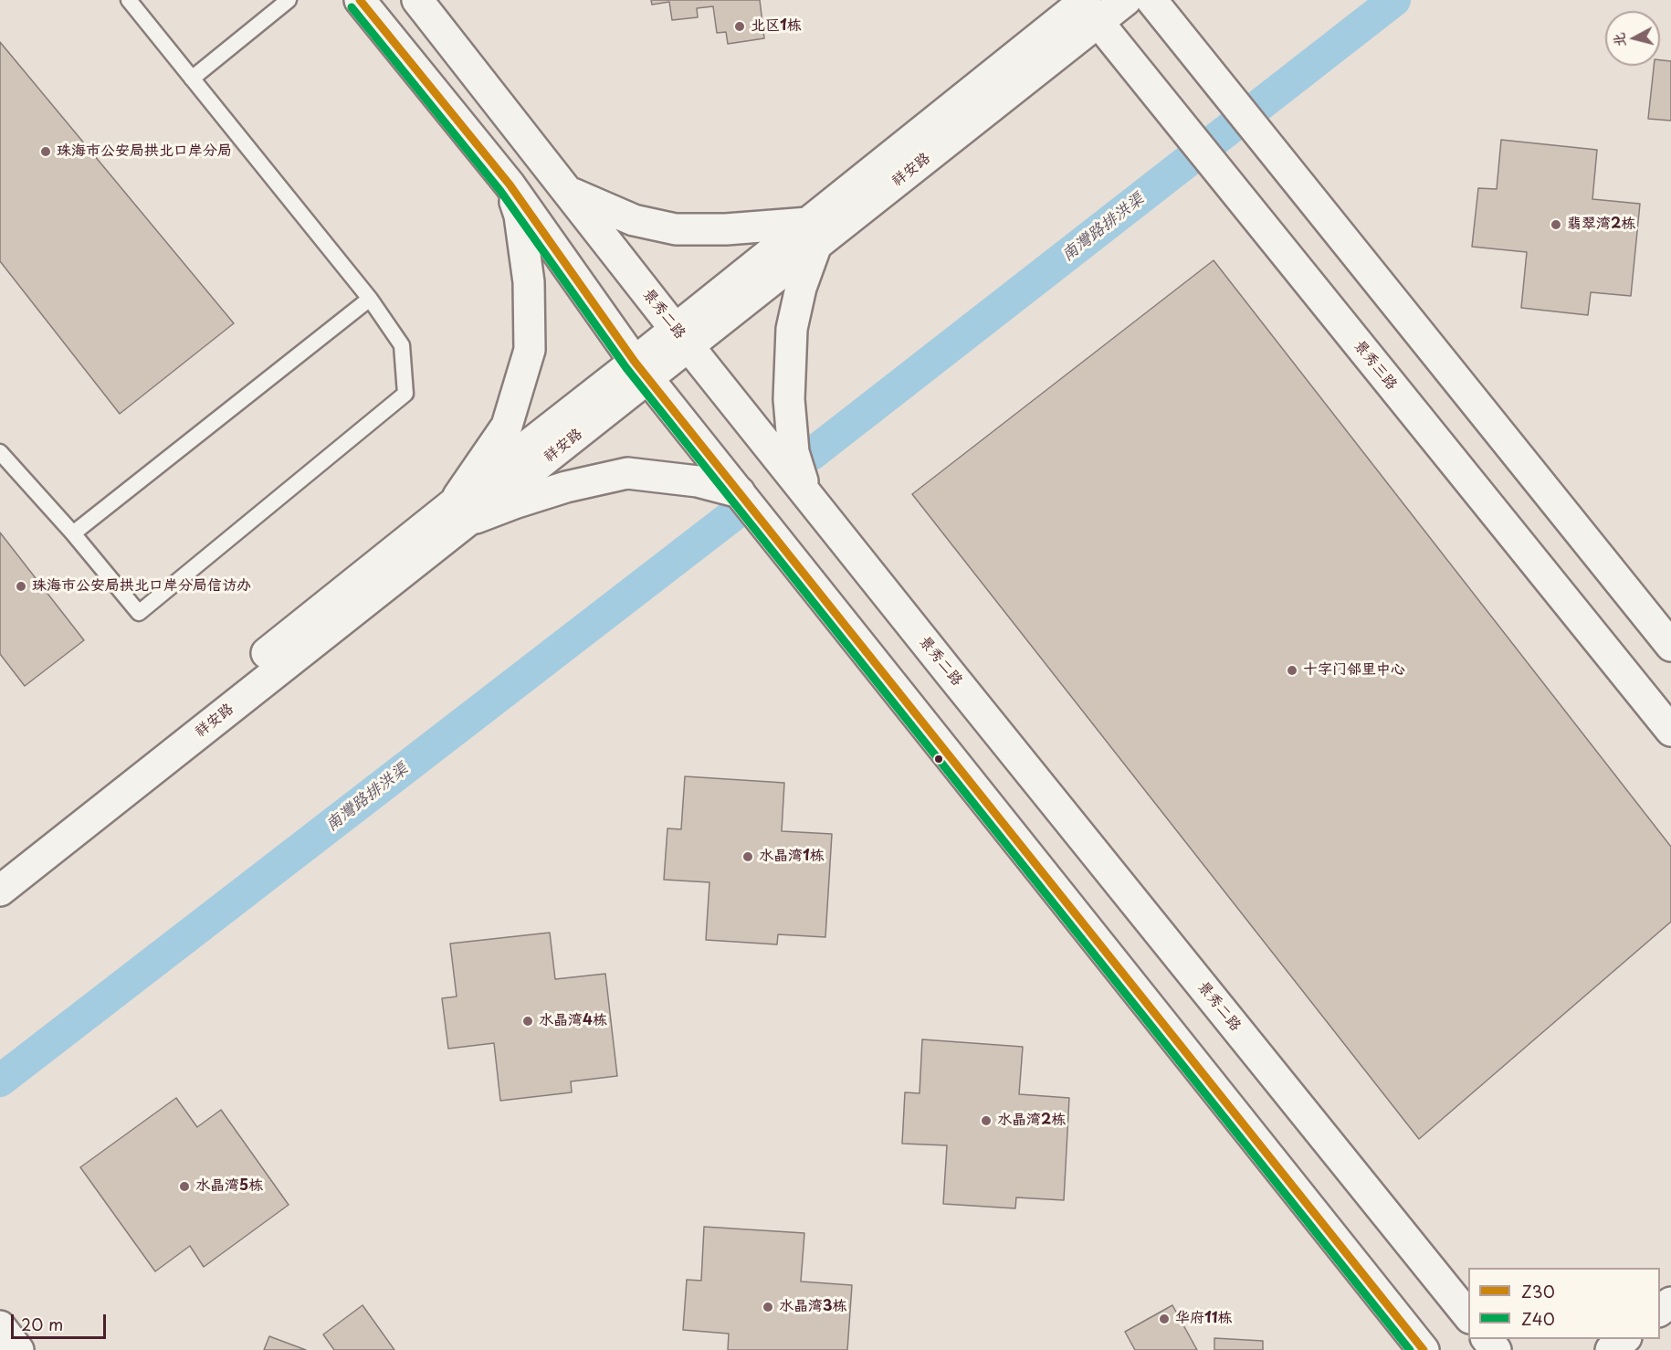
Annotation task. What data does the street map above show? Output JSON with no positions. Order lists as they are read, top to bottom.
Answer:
{
  "streets": {
    "street": ["祥安路", "景秀二路", "景秀三路"]
  },
  "crossings": [
    ["祥安路", "景秀二路"],
    ["祥安路", "景秀三路"]
  ],
  "water": ["南灣路排洪渠"],
  "places": [
    "北区1栋",
    "珠海市公安局拱北口岸分局",
    "翡翠湾2栋",
    "珠海市公安局拱北口岸分局信访办",
    "十字门邻里中心",
    "水晶湾1栋",
    "水晶湾4栋",
    "水晶湾2栋",
    "水晶湾5栋",
    "水晶湾3栋",
    "华府11栋"
  ],
  "lines": ["transit line Z30", "transit line Z40"],
  "legend": ["Z30", "Z40"],
  "scale_bar": "20 m",
  "north": "left"
}
